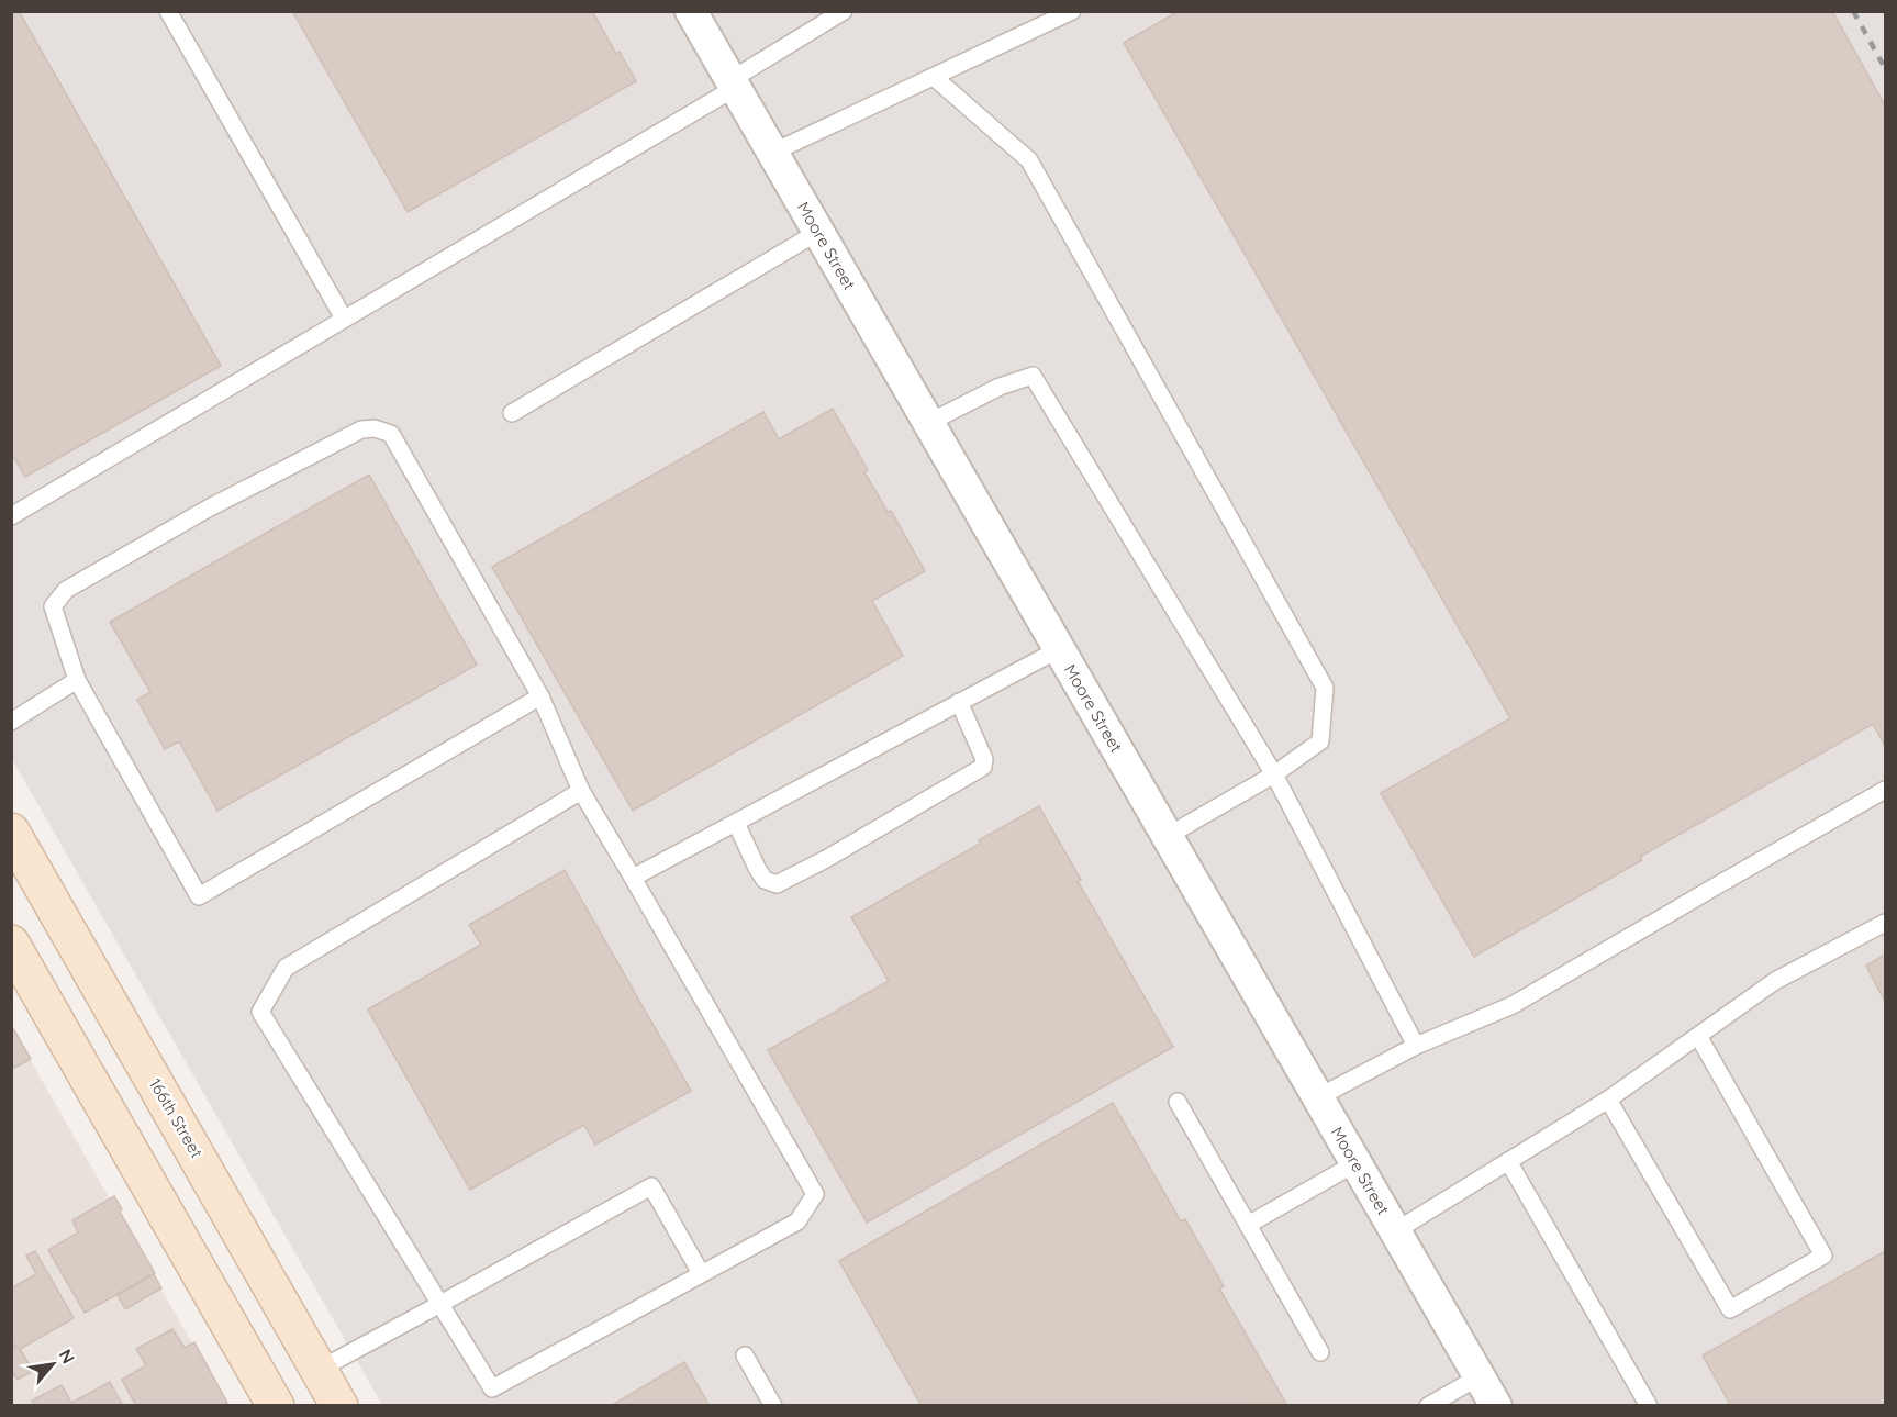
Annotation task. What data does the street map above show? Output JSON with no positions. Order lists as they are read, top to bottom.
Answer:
{
  "streets": {
    "street": ["Moore Street", "166th Street"]
  },
  "north": "top right"
}
